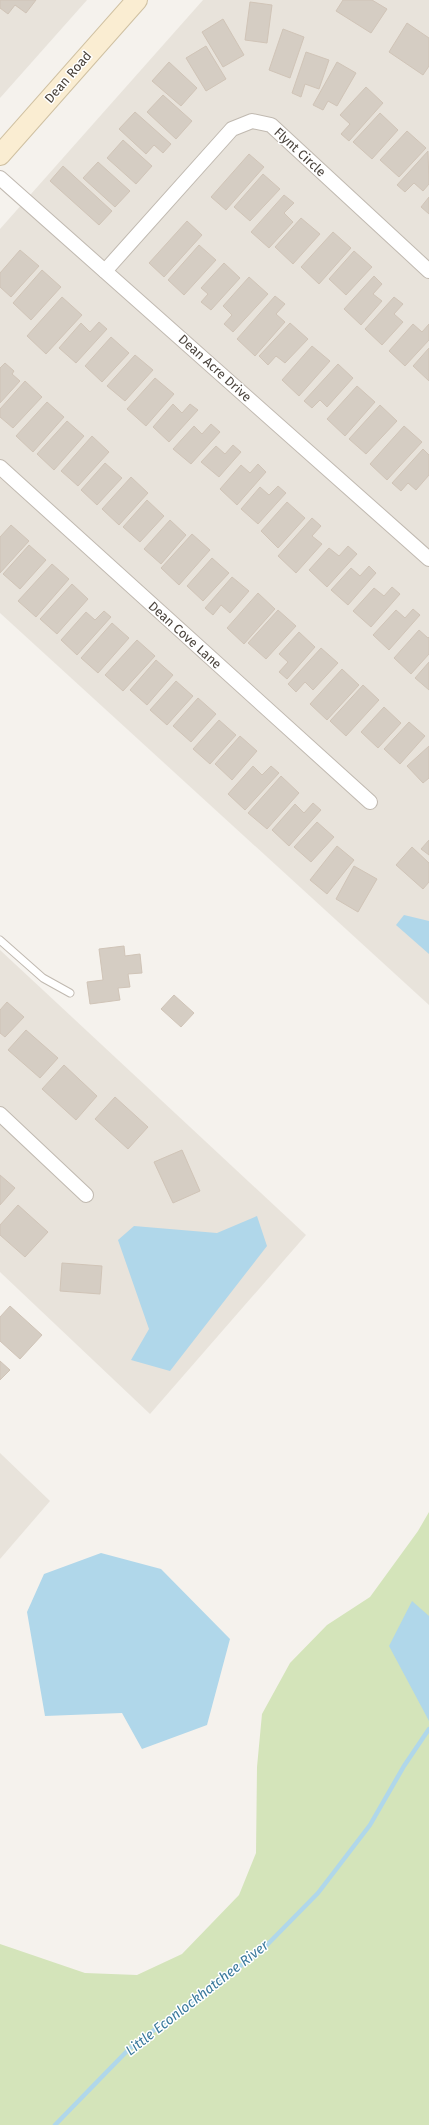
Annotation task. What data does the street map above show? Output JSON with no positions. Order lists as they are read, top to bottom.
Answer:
{
  "streets": {
    "main road": ["Dean Road"],
    "street": ["Flynt Circle", "Dean Acre Drive", "Dean Cove Lane"]
  },
  "crossings": [
    ["Flynt Circle", "Dean Acre Drive"]
  ],
  "water": ["Little Econlockhatchee River"]
}
